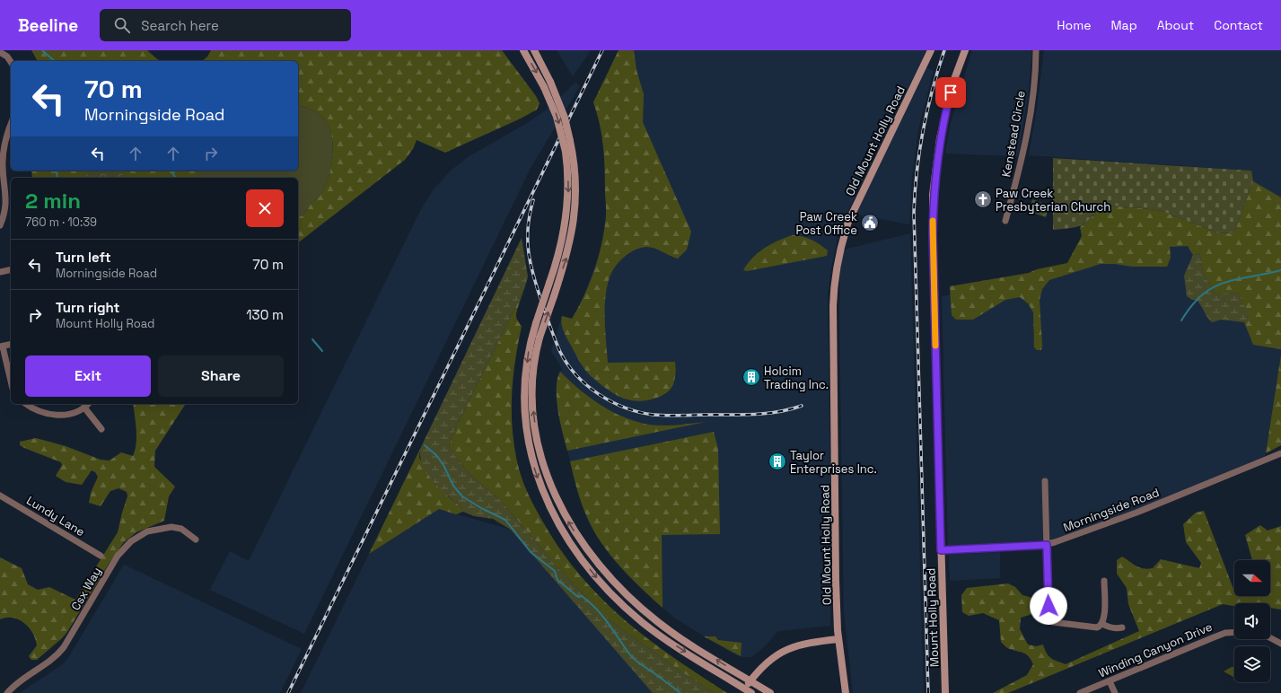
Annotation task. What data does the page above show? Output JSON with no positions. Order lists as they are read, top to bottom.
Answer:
{
  "streets": {
    "main road": ["Old Mount Holly Road", "Mount Holly Road"],
    "street": [
      "Kenstead Circle",
      "Morningside Road",
      "Lundy Lane",
      "Csx Way",
      "Winding Canyon Drive"
    ]
  },
  "crossings": [
    ["Morningside Road", "Mount Holly Road"]
  ],
  "places": {
    "church": ["Paw Creek Presbyterian Church"],
    "public building": ["Paw Creek Post Office"],
    "building": ["Holcim Trading Inc.", "Taylor Enterprises Inc."]
  },
  "north": "right",
  "page": {
    "header": "Beeline",
    "search": "Search here",
    "nav": [
      "Home",
      "Map",
      "About",
      "Contact"
    ],
    "turn": ["70 m", "Morningside Road"],
    "heading": ["2 min", "760 m · 10:39"],
    "list": [
      {
        "name": "Turn left",
        "note": "Morningside Road",
        "value": "70 m"
      },
      {
        "name": "Turn right",
        "note": "Mount Holly Road",
        "value": "130 m"
      }
    ],
    "buttons": ["Exit", "Share"]
  }
}
